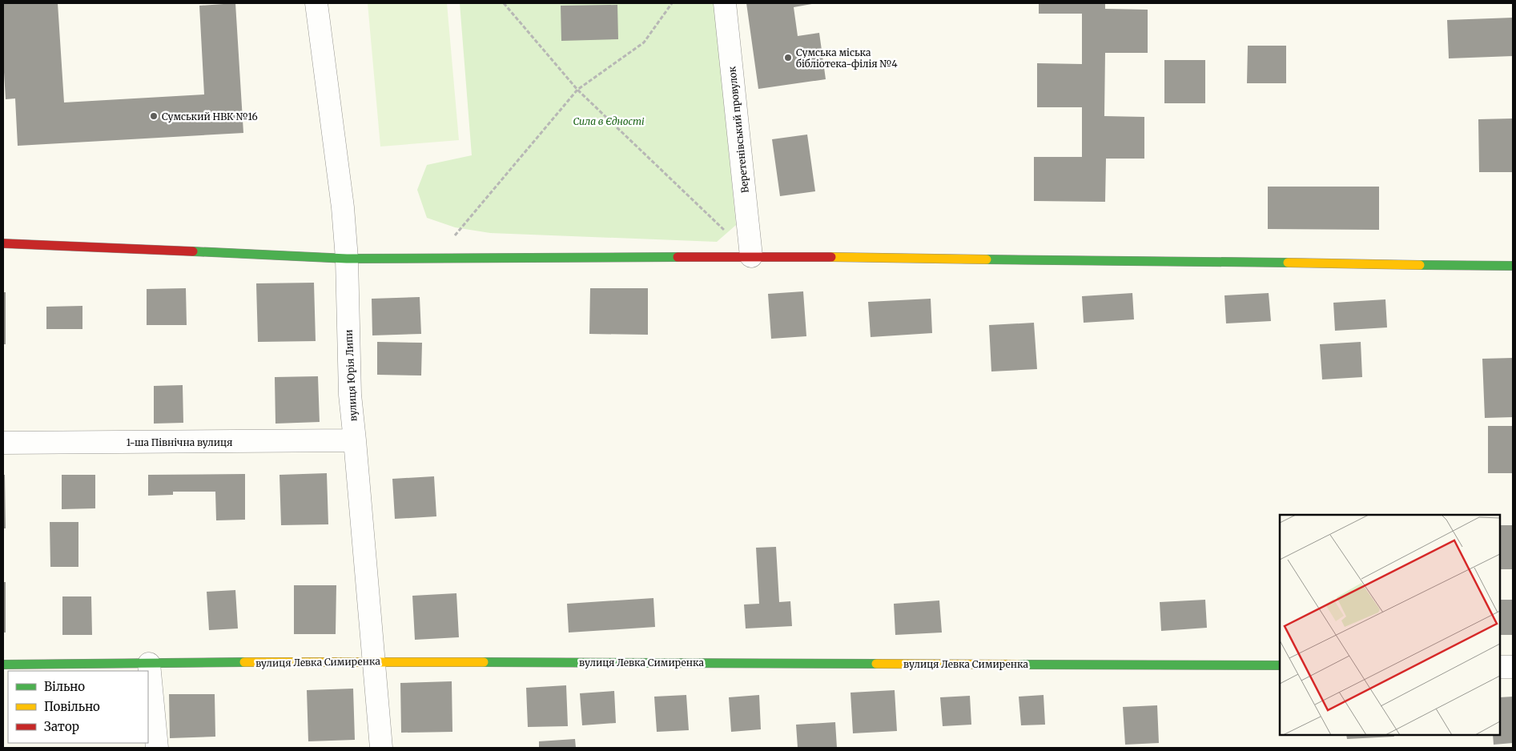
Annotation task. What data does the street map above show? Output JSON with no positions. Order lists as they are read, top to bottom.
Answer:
{
  "streets": {
    "street": [
      "Веретенівський провулок",
      "вулиця Юрія Липи",
      "1-ша Північна вулиця",
      "вулиця Левка Симиренка"
    ]
  },
  "crossings": [
    ["вулиця Юрія Липи", "1-ша Північна вулиця"],
    ["вулиця Юрія Липи", "вулиця Левка Симиренка"]
  ],
  "parks": ["Сила в Єдності"],
  "places": ["Сумська міська бібліотека-філія №4", "Сумський НВК №16"],
  "legend": ["Вільно", "Повільно", "Затор"]
}
